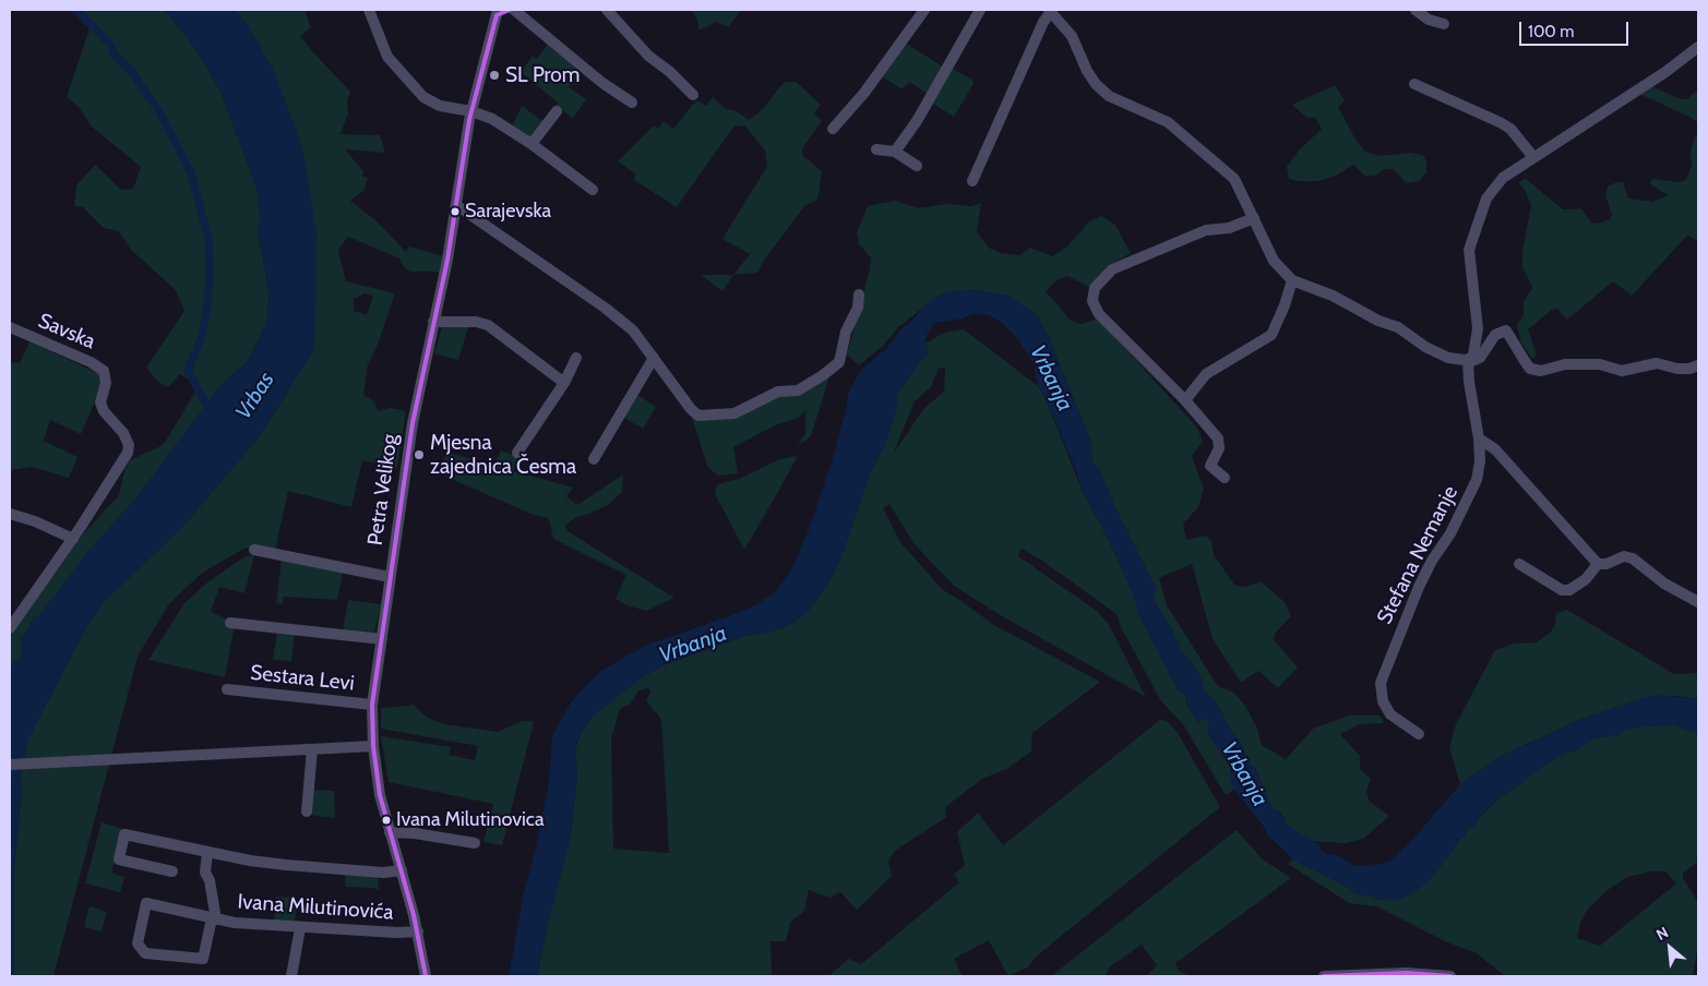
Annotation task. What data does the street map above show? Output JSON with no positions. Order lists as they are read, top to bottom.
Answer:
{
  "streets": {
    "street": [
      "Savska",
      "Petra Velikog",
      "Stefana Nemanje",
      "Sestara Levi",
      "Ivana Milutinovića"
    ]
  },
  "crossings": [
    ["Petra Velikog", "Sestara Levi"],
    ["Petra Velikog", "Ivana Milutinovića"]
  ],
  "water": ["Vrbanja", "Vrbas"],
  "places": [
    "SL Prom",
    "Sarajevska",
    "Mjesna zajednica Česma",
    "Ivana Milutinovica"
  ],
  "scale_bar": "100 m",
  "north": "top left"
}
